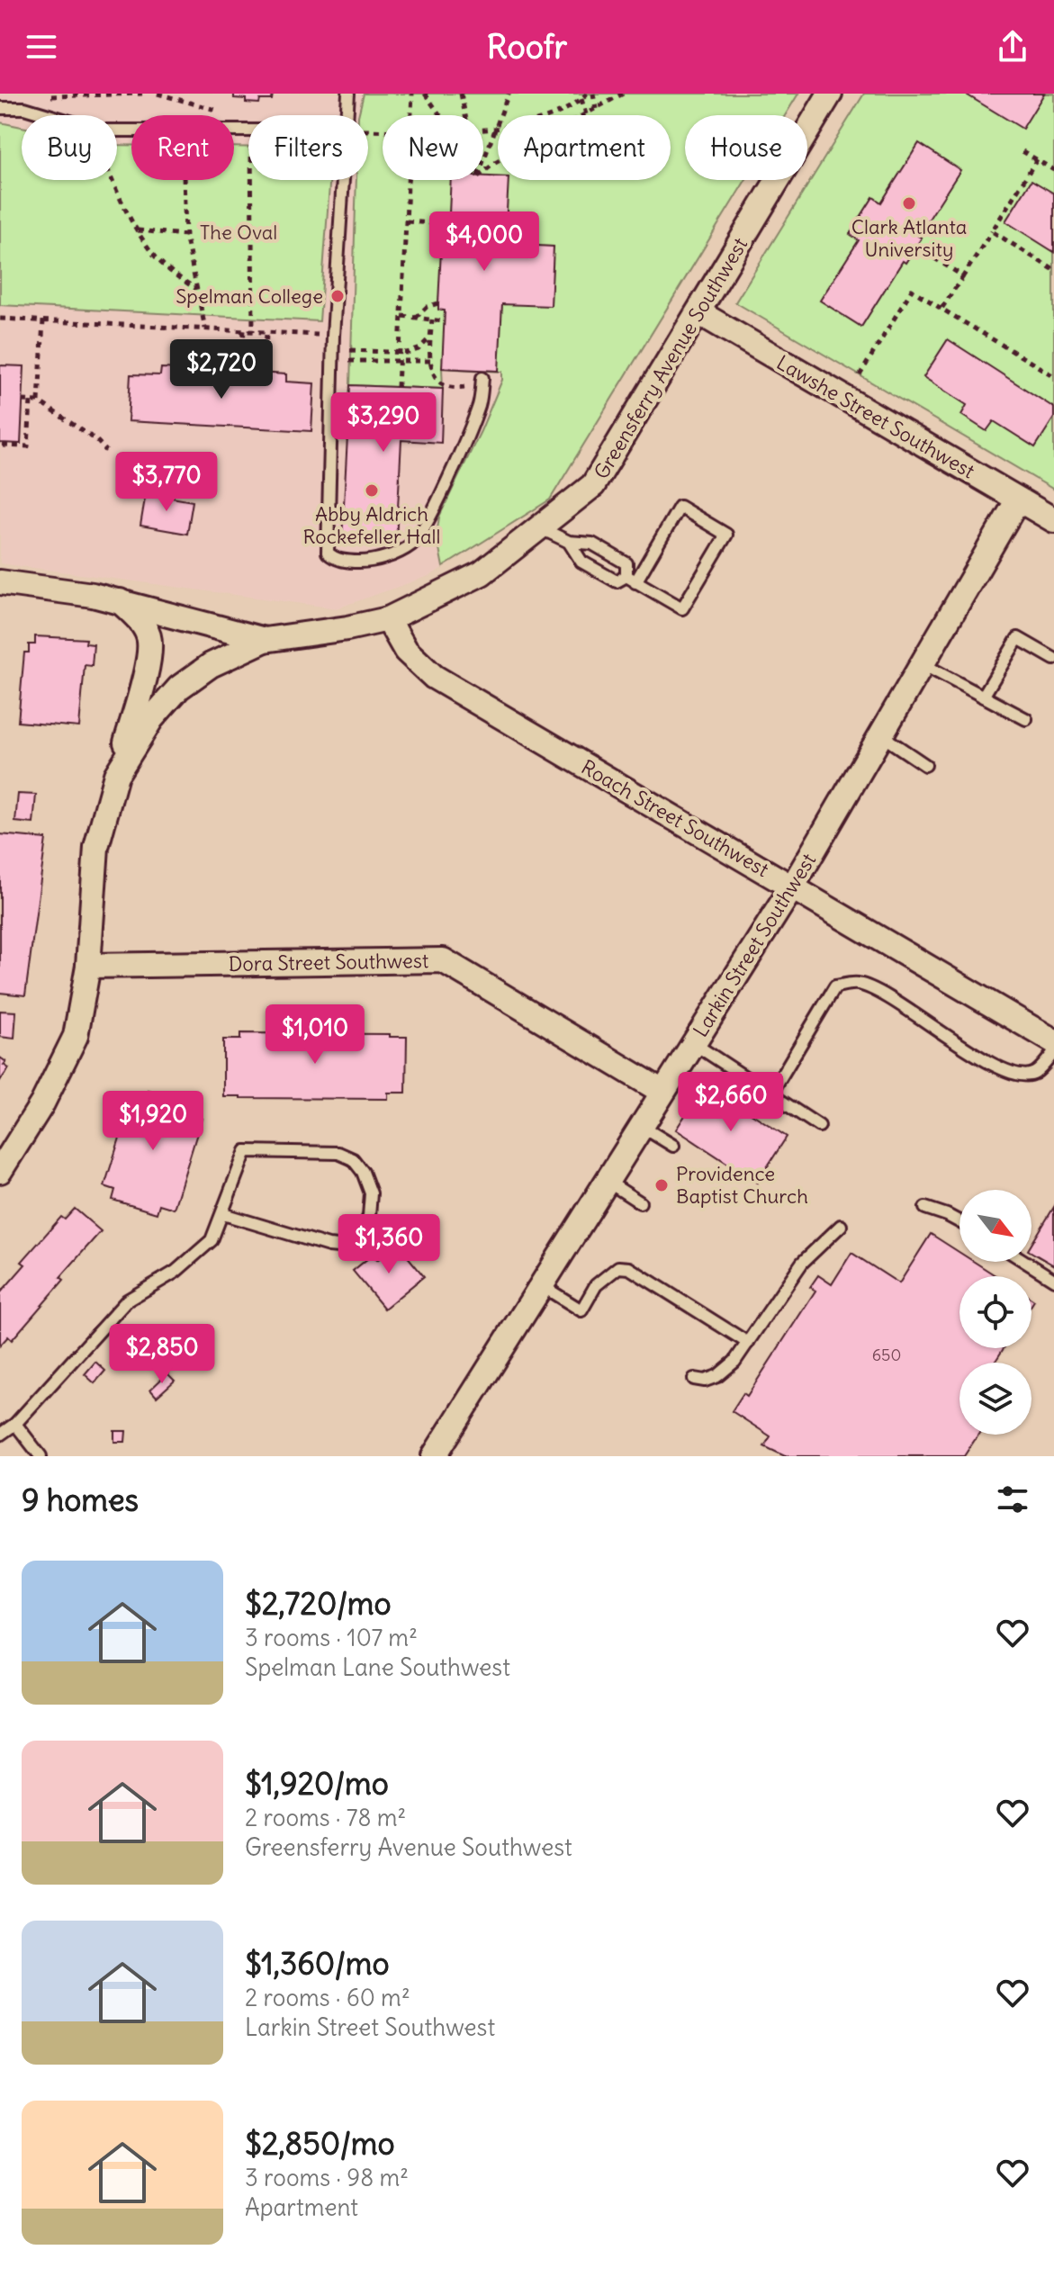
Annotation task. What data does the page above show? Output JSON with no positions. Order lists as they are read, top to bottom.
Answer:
{
  "streets": {
    "street": [
      "Greensferry Avenue Southwest",
      "Lawshe Street Southwest",
      "Roach Street Southwest",
      "Larkin Street Southwest",
      "Dora Street Southwest"
    ]
  },
  "crossings": [
    ["Greensferry Avenue Southwest", "Lawshe Street Southwest"],
    ["Greensferry Avenue Southwest", "Roach Street Southwest"],
    ["Lawshe Street Southwest", "Larkin Street Southwest"],
    ["Roach Street Southwest", "Larkin Street Southwest"],
    ["Larkin Street Southwest", "Dora Street Southwest"]
  ],
  "parks": ["The Oval"],
  "places": [
    "Clark Atlanta University",
    "Spelman College",
    "Abby Aldrich Rockefeller Hall",
    "Providence Baptist Church"
  ],
  "house_numbers": ["650"],
  "north": "bottom right",
  "page": {
    "header": "Roofr",
    "chip": [
      "Buy",
      "Rent",
      "Filters",
      "New",
      "Apartment",
      "House"
    ],
    "price": [
      "$4,000",
      "$2,720",
      "$3,290",
      "$3,770",
      "$1,010",
      "$2,660",
      "$1,920",
      "$1,360",
      "$2,850"
    ],
    "heading": "9 homes",
    "list": [
      {
        "name": "$2,720/mo",
        "note": "3 rooms · 107 m² · Spelman Lane Southwest"
      },
      {
        "name": "$1,920/mo",
        "note": "2 rooms · 78 m² · Greensferry Avenue Southwest"
      },
      {
        "name": "$1,360/mo",
        "note": "2 rooms · 60 m² · Larkin Street Southwest"
      },
      {
        "name": "$2,850/mo",
        "note": "3 rooms · 98 m² · Apartment"
      }
    ]
  }
}
